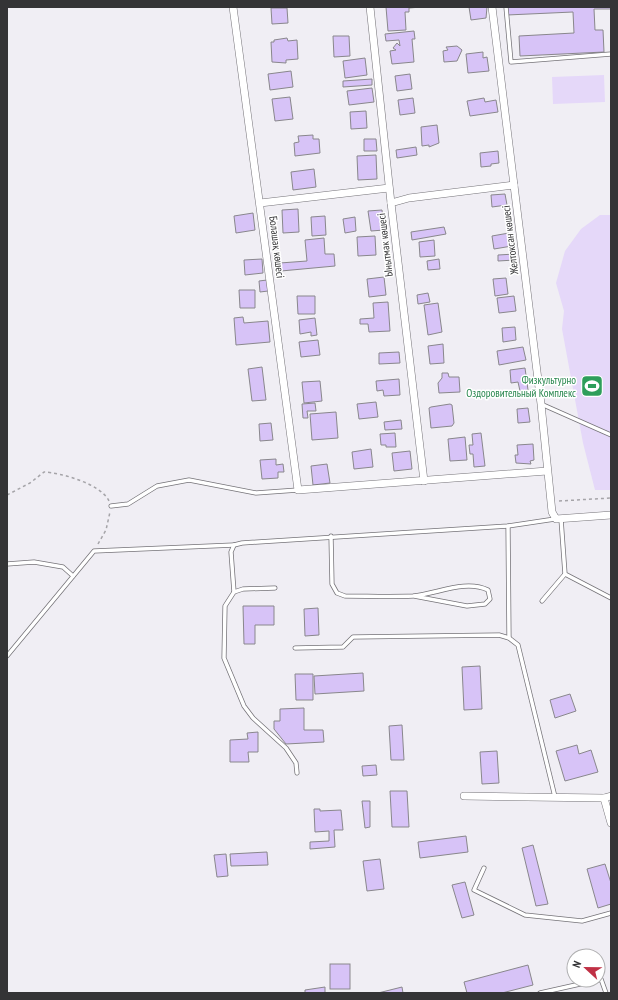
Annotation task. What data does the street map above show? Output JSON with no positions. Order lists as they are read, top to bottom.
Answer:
{
  "streets": {
    "street": ["Желтоксан көшесі", "Ынытмак көшесі", "Болашақ көшесі"]
  },
  "places": {
    "sports": ["Физкультурно Оздоровительный Комплекс"]
  },
  "north": "left"
}
